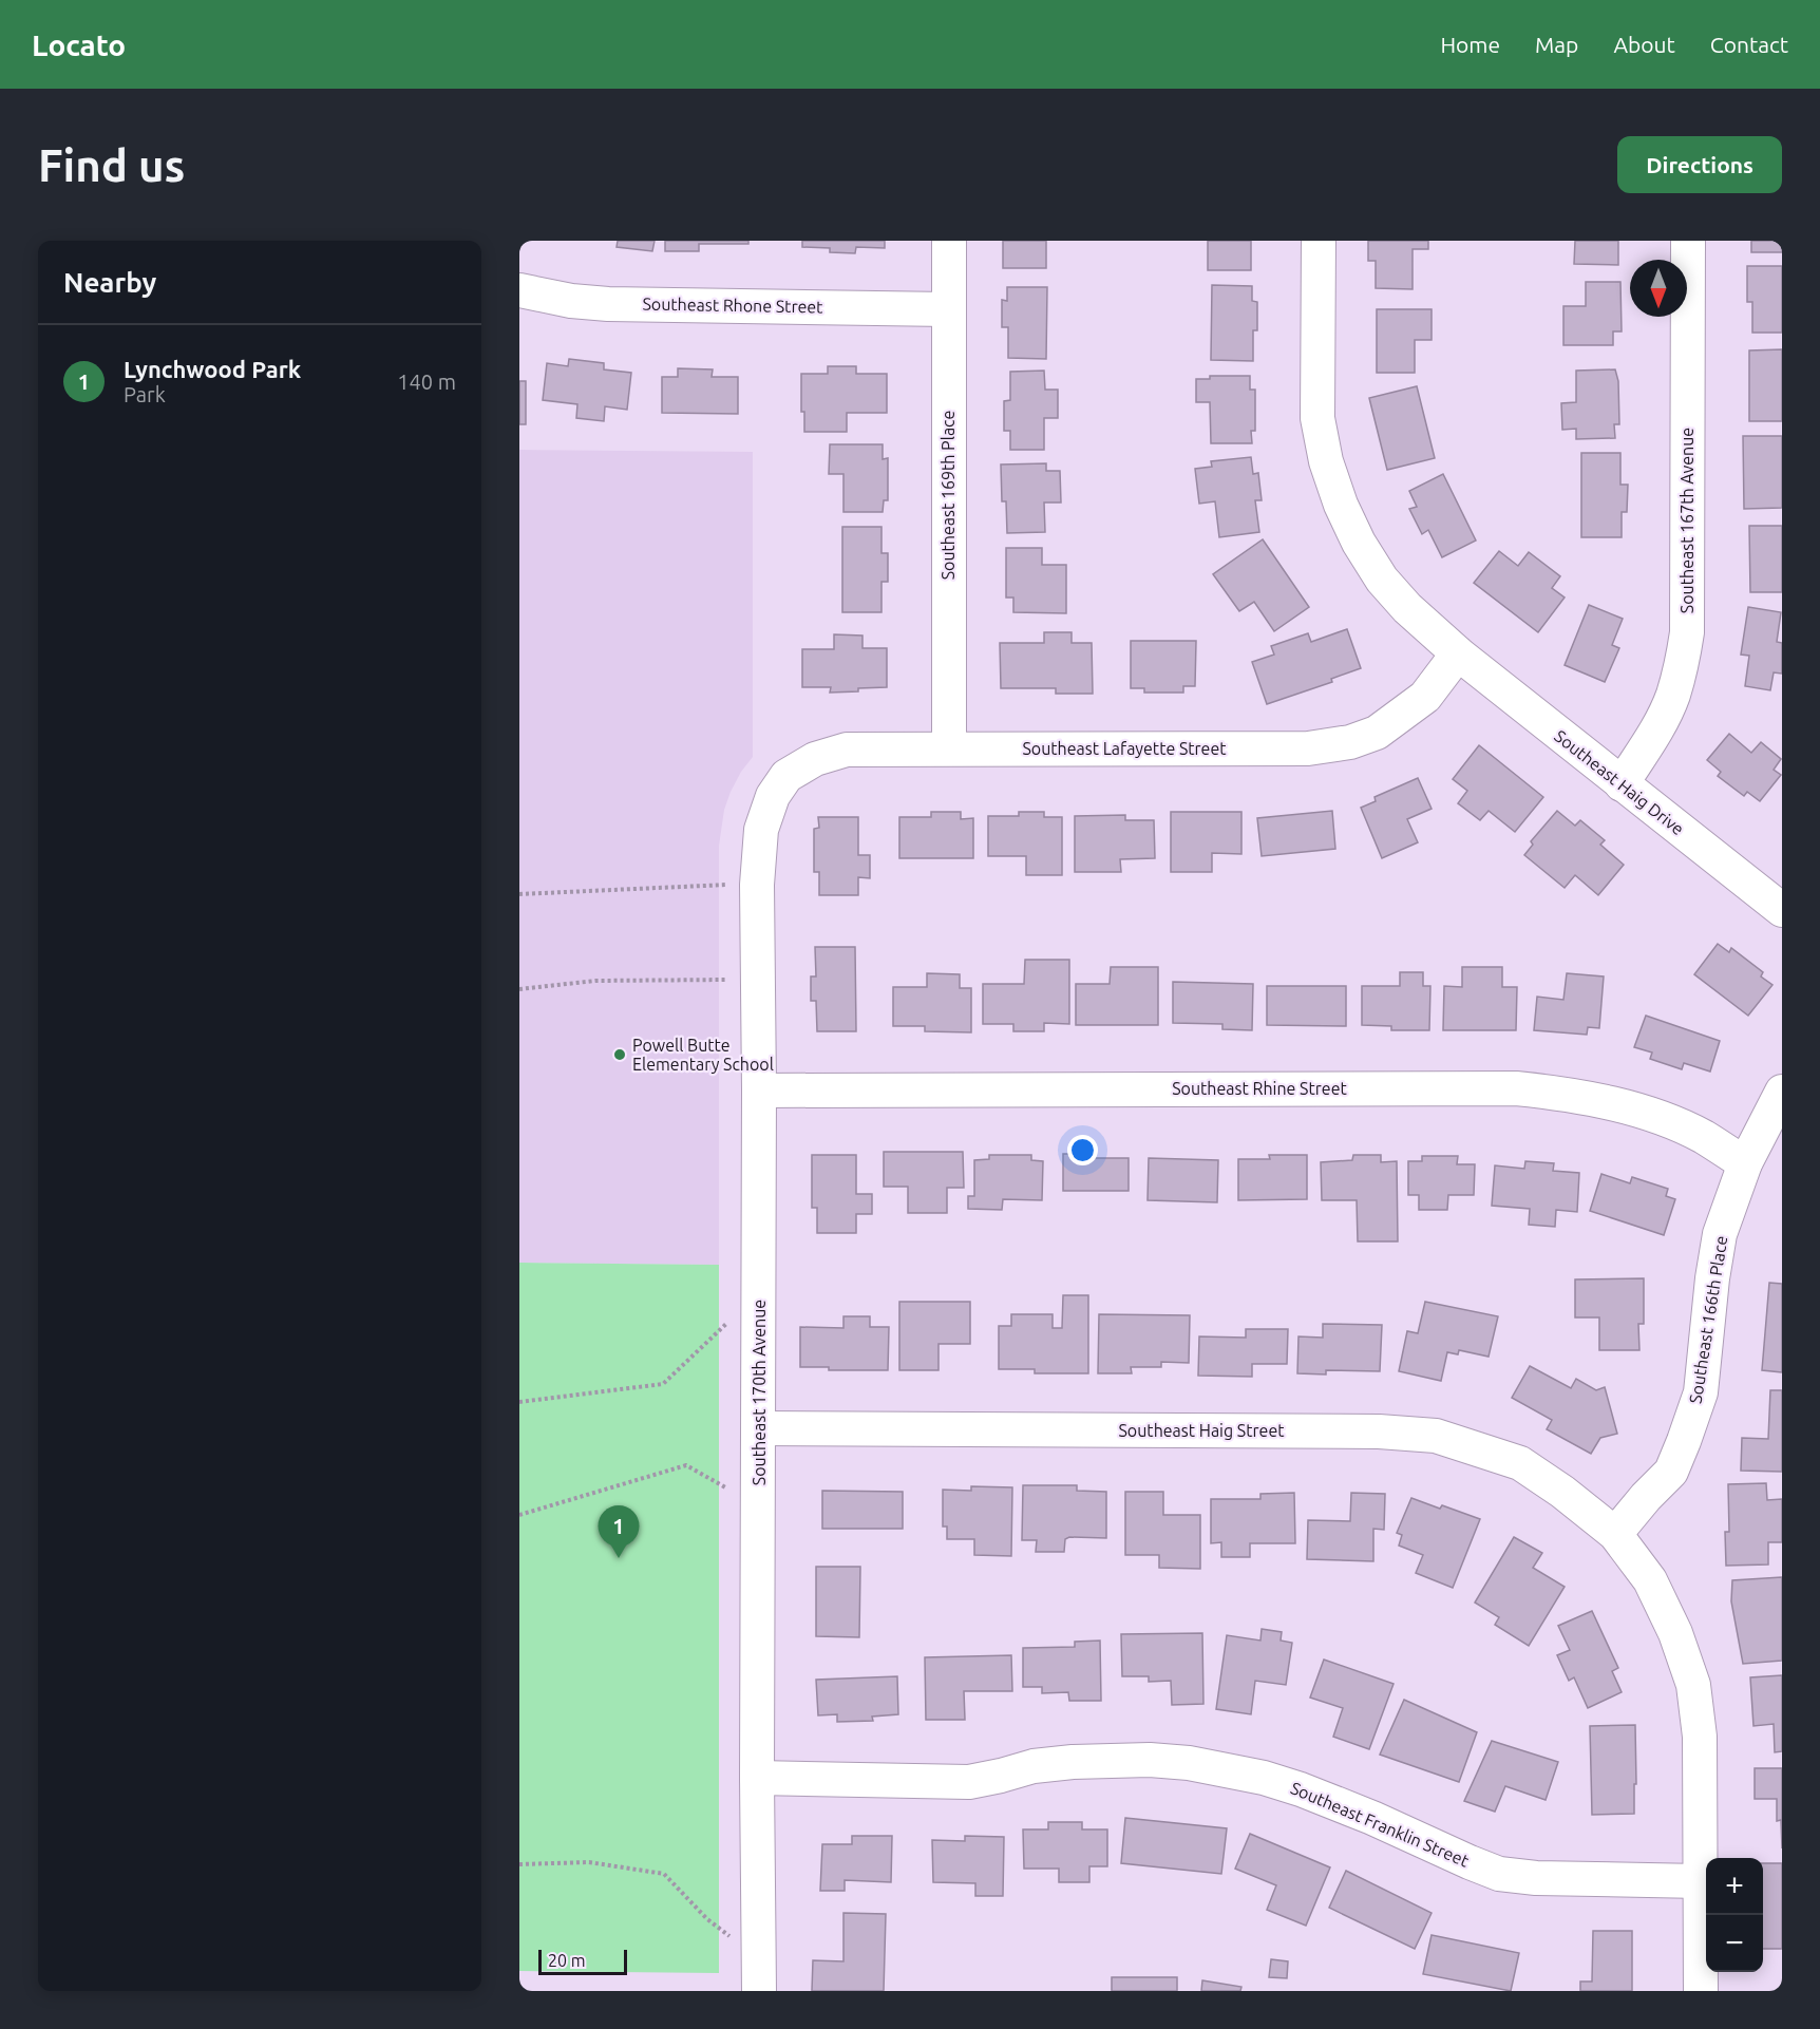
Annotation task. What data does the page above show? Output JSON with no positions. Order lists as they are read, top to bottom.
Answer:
{
  "streets": {
    "street": [
      "Southeast Rhone Street",
      "Southeast 169th Place",
      "Southeast 167th Avenue",
      "Southeast Lafayette Street",
      "Southeast Haig Drive",
      "Southeast Rhine Street",
      "Southeast 166th Place",
      "Southeast 170th Avenue",
      "Southeast Haig Street",
      "Southeast Franklin Street"
    ]
  },
  "crossings": [
    ["Southeast Rhone Street", "Southeast 169th Place"],
    ["Southeast 169th Place", "Southeast Lafayette Street"],
    ["Southeast 167th Avenue", "Southeast Haig Drive"],
    ["Southeast Lafayette Street", "Southeast Haig Drive"],
    ["Southeast Lafayette Street", "Southeast 170th Avenue"],
    ["Southeast Rhine Street", "Southeast 166th Place"],
    ["Southeast Rhine Street", "Southeast 170th Avenue"],
    ["Southeast 166th Place", "Southeast Haig Street"],
    ["Southeast 170th Avenue", "Southeast Haig Street"],
    ["Southeast 170th Avenue", "Southeast Franklin Street"]
  ],
  "places": ["Powell Butte Elementary School"],
  "scale_bar": "20 m",
  "north": "bottom",
  "page": {
    "header": "Locato",
    "nav": [
      "Home",
      "Map",
      "About",
      "Contact"
    ],
    "buttons": "Directions",
    "title": "Find us",
    "heading": "Nearby",
    "list": [
      {
        "mark": "1",
        "name": "Lynchwood Park",
        "note": "Park",
        "value": "140 m"
      }
    ],
    "pins": "1",
    "map_buttons": ["+", "−"],
    "scale": "20 m"
  }
}
